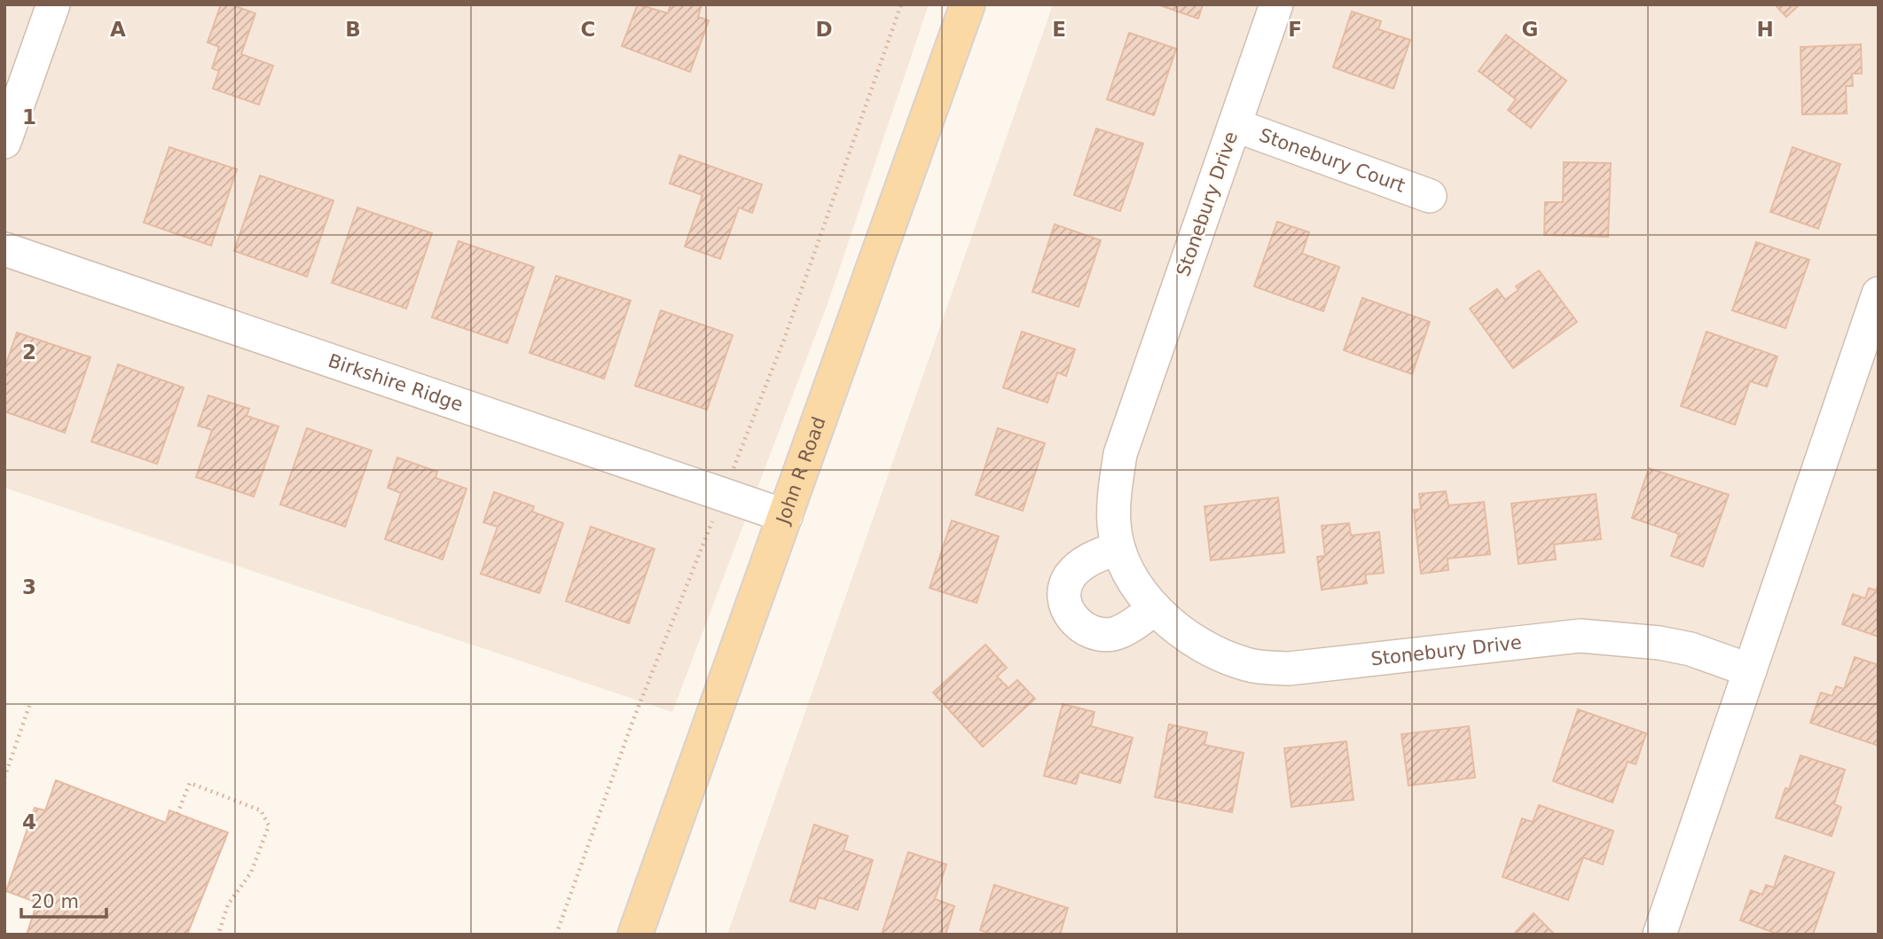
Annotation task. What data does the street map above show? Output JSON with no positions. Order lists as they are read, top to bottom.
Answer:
{
  "streets": {
    "main road": ["John R Road"],
    "street": ["Stonebury Court", "Stonebury Drive", "Birkshire Ridge"]
  },
  "crossings": [
    ["Stonebury Court", "Stonebury Drive"],
    ["Birkshire Ridge", "John R Road"]
  ],
  "scale_bar": "20 m",
  "grid": {
    "columns": [
      "A",
      "B",
      "C",
      "D",
      "E",
      "F",
      "G",
      "H"
    ],
    "rows": [
      "1",
      "2",
      "3",
      "4"
    ]
  }
}
